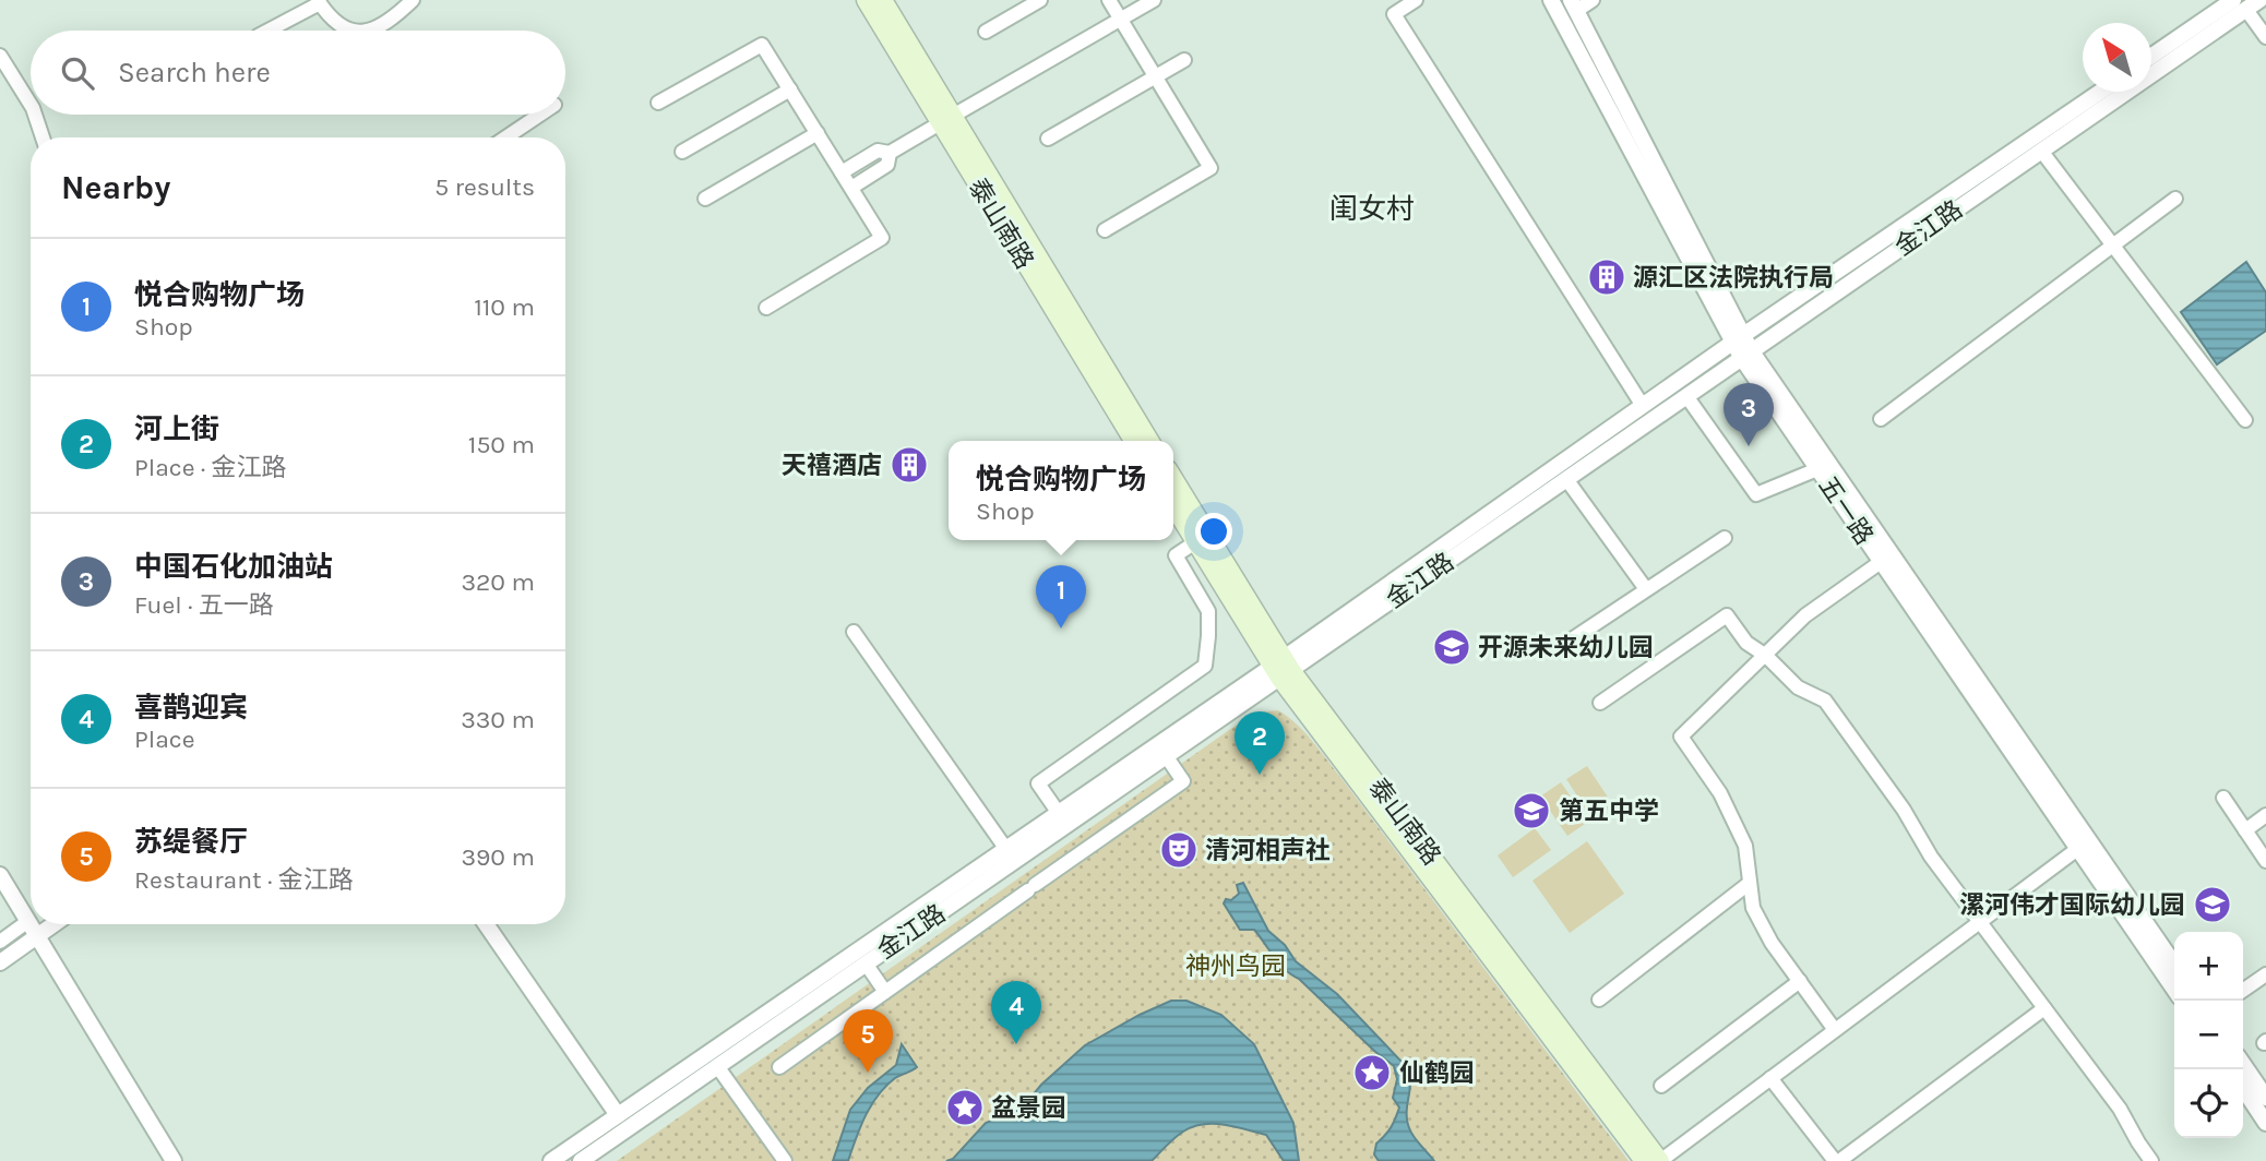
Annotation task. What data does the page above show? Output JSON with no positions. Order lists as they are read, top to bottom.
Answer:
{
  "streets": {
    "main road": ["泰山南路"],
    "street": ["金江路", "五一路"]
  },
  "crossings": [
    ["泰山南路", "金江路"],
    ["金江路", "五一路"]
  ],
  "districts": ["闺女村"],
  "parks": ["神州鸟园"],
  "places": {
    "building": ["源汇区法院执行局", "天禧酒店"],
    "school or university": ["开源未来幼儿园", "第五中学", "漯河伟才国际幼儿园"],
    "theatre": ["清河相声社"],
    "place": ["仙鹤园", "盆景园"]
  },
  "north": "top left",
  "page": {
    "search": "Search here",
    "heading": ["Nearby", "5 results"],
    "list": [
      {
        "mark": "1",
        "name": "悦合购物广场",
        "note": "Shop",
        "value": "110 m"
      },
      {
        "mark": "2",
        "name": "河上街",
        "note": "Place · 金江路",
        "value": "150 m"
      },
      {
        "mark": "3",
        "name": "中国石化加油站",
        "note": "Fuel · 五一路",
        "value": "320 m"
      },
      {
        "mark": "4",
        "name": "喜鹊迎宾",
        "note": "Place",
        "value": "330 m"
      },
      {
        "mark": "5",
        "name": "苏缇餐厅",
        "note": "Restaurant · 金江路",
        "value": "390 m"
      }
    ],
    "pins": [
      "3",
      "1",
      "2",
      "4",
      "5"
    ],
    "popup": ["悦合购物广场", "Shop"],
    "map_buttons": ["+", "−"]
  }
}
